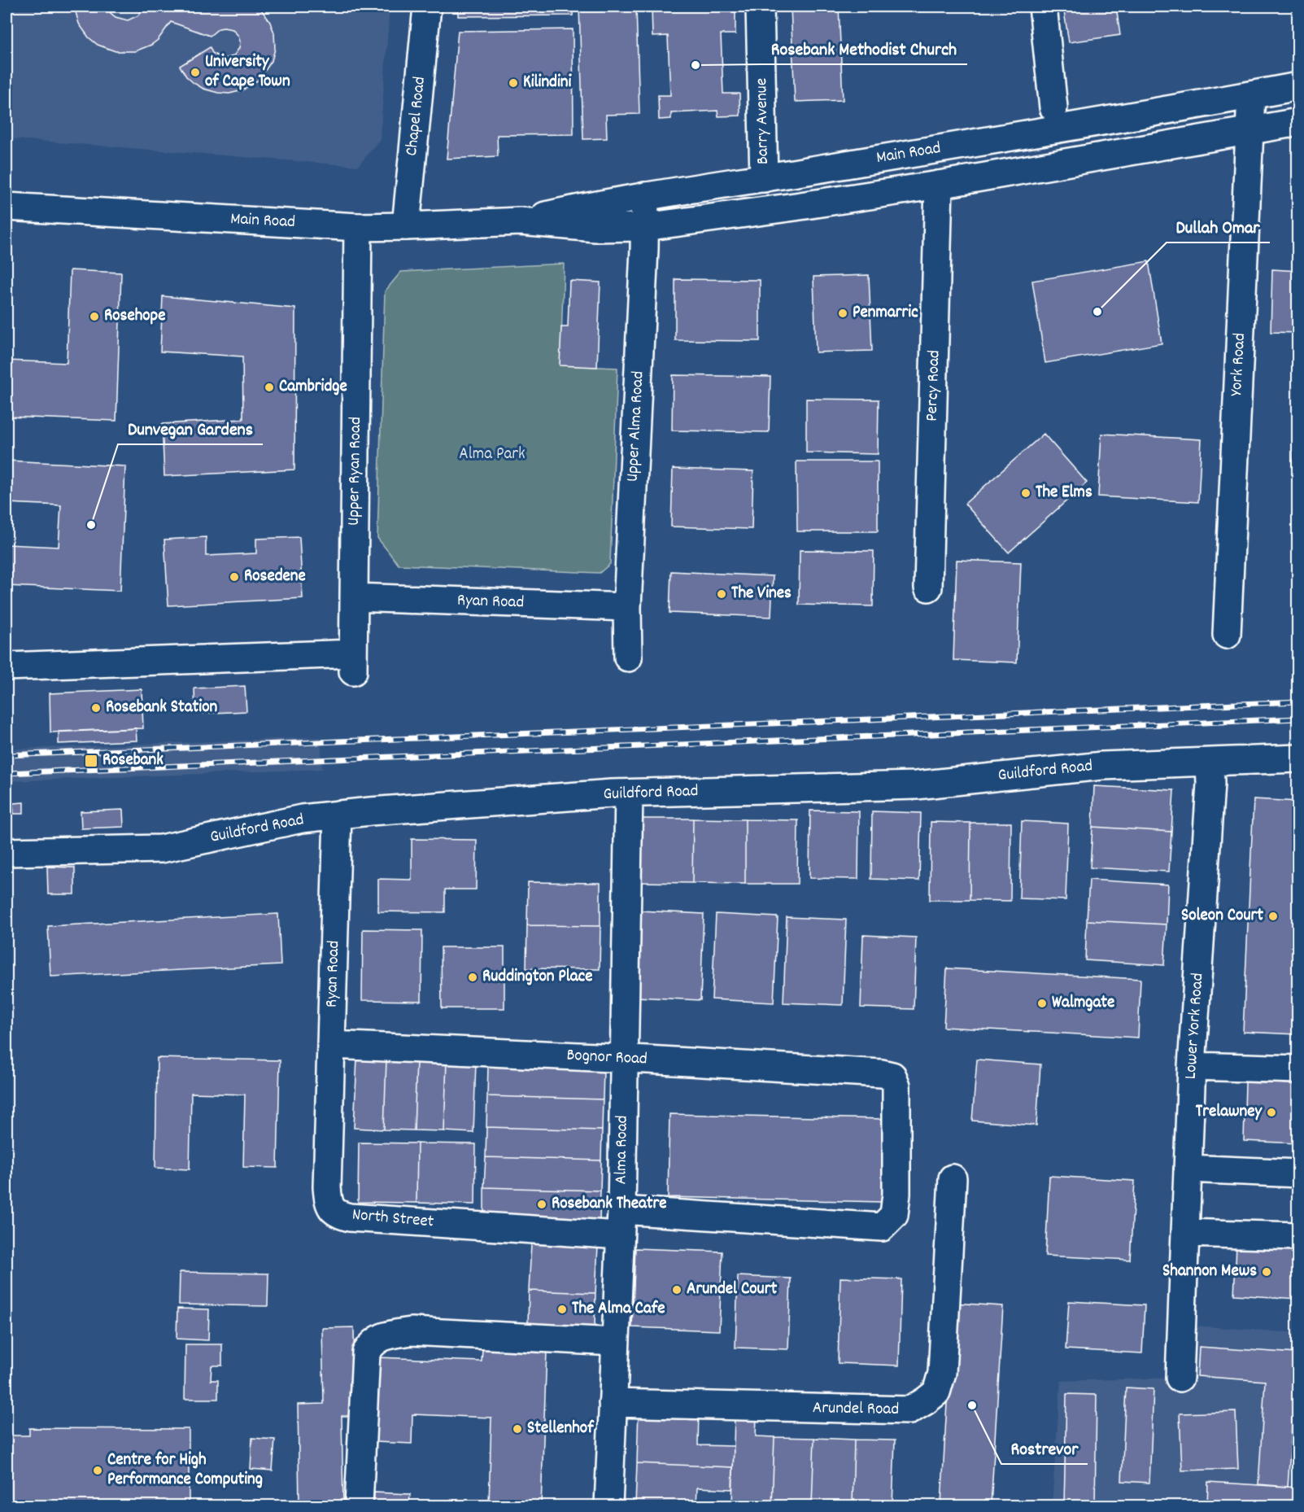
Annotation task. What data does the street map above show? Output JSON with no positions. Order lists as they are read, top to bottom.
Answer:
{
  "streets": {
    "street": [
      "Chapel Road",
      "Barry Avenue",
      "Main Road",
      "York Road",
      "Percy Road",
      "Upper Alma Road",
      "Upper Ryan Road",
      "Ryan Road",
      "Guildford Road",
      "Lower York Road",
      "Bognor Road",
      "Alma Road",
      "North Street",
      "Arundel Road"
    ]
  },
  "crossings": [
    ["Chapel Road", "Main Road"],
    ["Barry Avenue", "Main Road"],
    ["Main Road", "York Road"],
    ["Main Road", "Percy Road"],
    ["Main Road", "Upper Alma Road"],
    ["Main Road", "Upper Ryan Road"],
    ["Upper Alma Road", "Ryan Road"],
    ["Upper Ryan Road", "Ryan Road"],
    ["Ryan Road", "Guildford Road"],
    ["Ryan Road", "Bognor Road"],
    ["Ryan Road", "North Street"],
    ["Guildford Road", "Lower York Road"],
    ["Guildford Road", "Alma Road"],
    ["Bognor Road", "Alma Road"],
    ["Bognor Road", "North Street"],
    ["Alma Road", "North Street"],
    ["Alma Road", "Arundel Road"]
  ],
  "parks": ["Alma Park"],
  "places": {
    "other": [
      "Rosebank Methodist Church",
      "University of Cape Town",
      "Kilindini",
      "Dullah Omar",
      "Penmarric",
      "Rosehope",
      "Cambridge",
      "The Elms",
      "Dunvegan Gardens",
      "Rosedene",
      "The Vines",
      "Rosebank Station",
      "Soleon Court",
      "Ruddington Place",
      "Walmgate",
      "Trelawney",
      "Rosebank Theatre",
      "Shannon Mews",
      "Arundel Court",
      "The Alma Cafe",
      "Rostrevor",
      "Stellenhof",
      "Centre for High Performance Computing"
    ],
    "transit": ["Rosebank"]
  }
}
